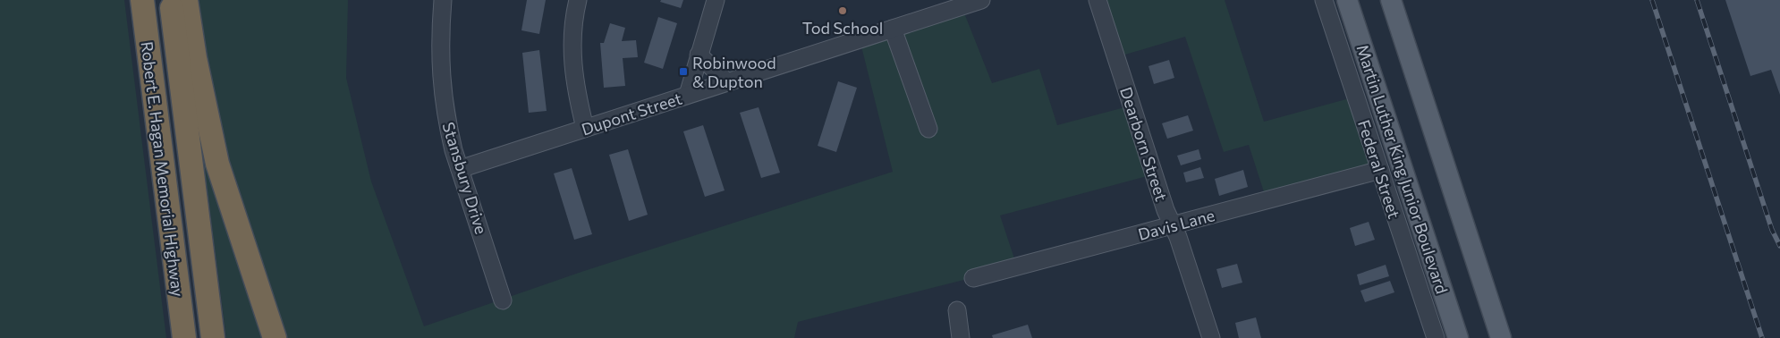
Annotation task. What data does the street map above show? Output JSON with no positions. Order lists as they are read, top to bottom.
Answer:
{
  "streets": {
    "highway": ["Robert E. Hagan Memorial Highway"],
    "main road": ["Martin Luther King Junior Boulevard"],
    "street": [
      "Dupont Street",
      "Dearborn Street",
      "Federal Street",
      "Stansbury Drive",
      "Davis Lane"
    ]
  },
  "crossings": [
    ["Dupont Street", "Stansbury Drive"],
    ["Dearborn Street", "Davis Lane"],
    ["Federal Street", "Davis Lane"]
  ],
  "places": {
    "other": ["Tod School"],
    "transit": ["Robinwood & Dupton"]
  }
}
